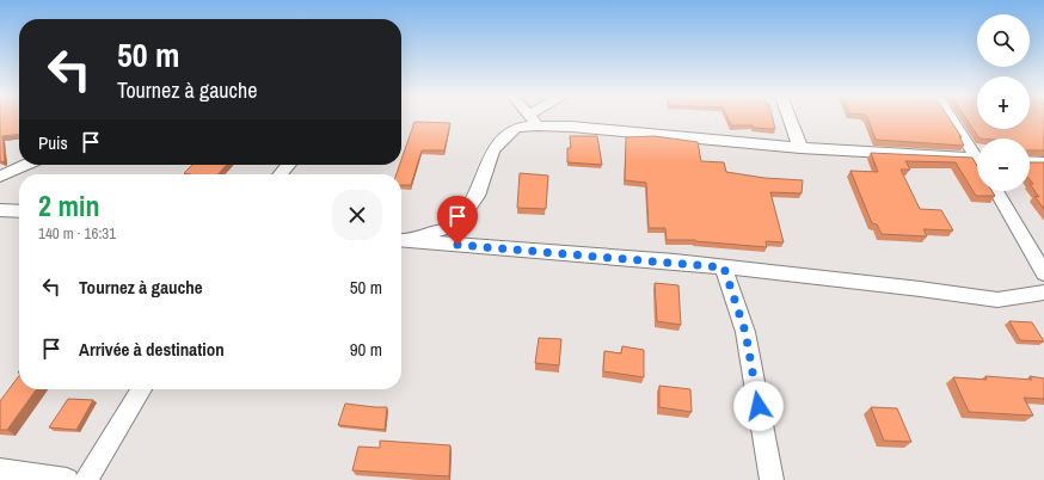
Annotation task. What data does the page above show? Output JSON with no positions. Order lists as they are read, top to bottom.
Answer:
{
  "page": {
    "map_buttons": ["+", "−"],
    "turn": ["50 m", "Tournez à gauche"],
    "then": "Puis",
    "heading": ["2 min", "140 m · 16:31"],
    "list": [
      {
        "name": "Tournez à gauche",
        "value": "50 m"
      },
      {
        "name": "Arrivée à destination",
        "value": "90 m"
      }
    ]
  }
}
